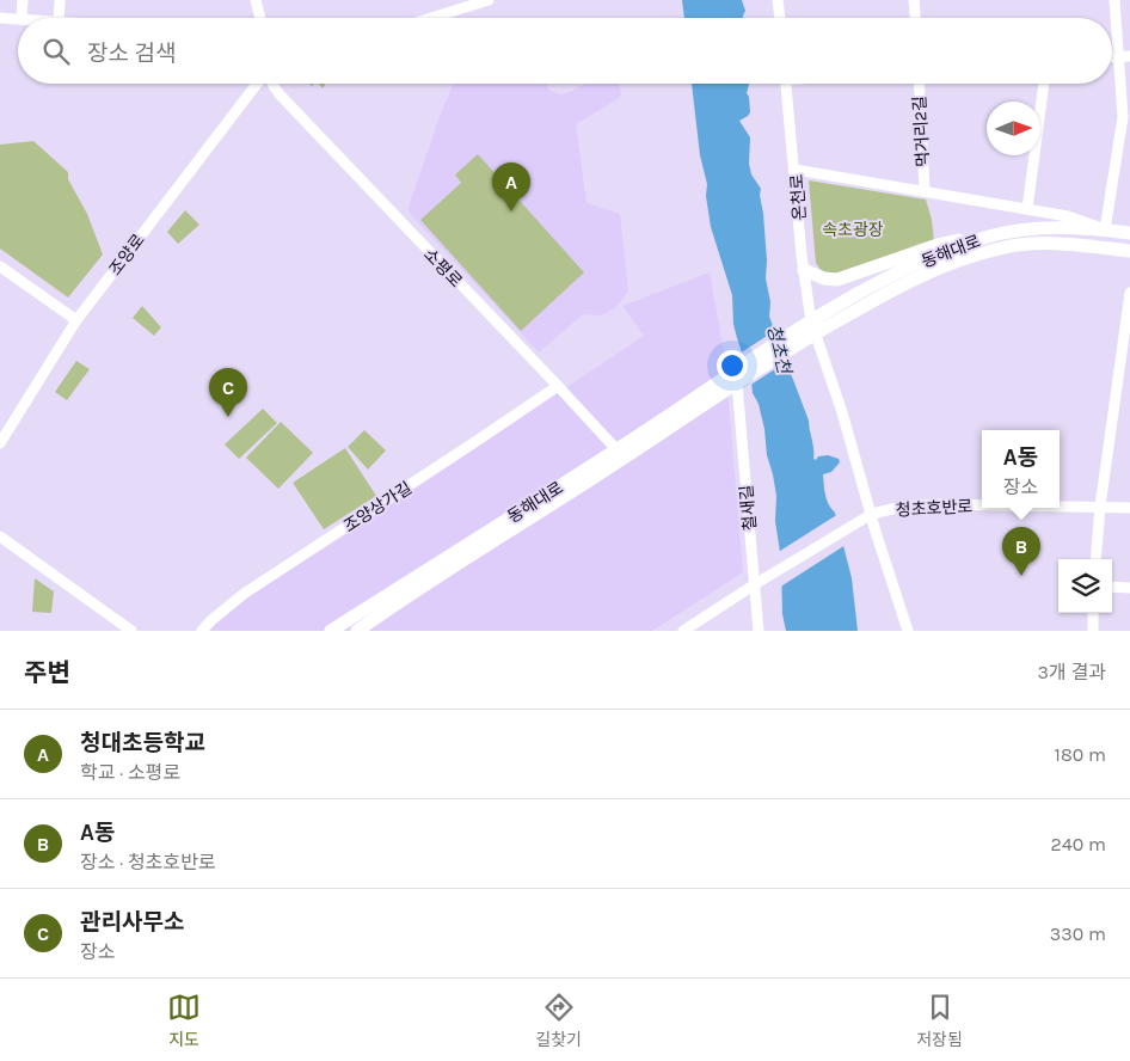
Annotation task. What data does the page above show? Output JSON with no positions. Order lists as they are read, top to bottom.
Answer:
{
  "streets": {
    "main road": ["동해대로"],
    "street": [
      "먹거리2길",
      "온천로",
      "조양로",
      "소평로",
      "조양상가길",
      "철새길",
      "청초호반로"
    ]
  },
  "crossings": [
    ["온천로", "동해대로"],
    ["온천로", "청초호반로"],
    ["동해대로", "소평로"],
    ["동해대로", "철새길"],
    ["소평로", "조양상가길"],
    ["철새길", "청초호반로"]
  ],
  "water": ["청초천"],
  "parks": ["속초광장"],
  "north": "right",
  "page": {
    "search": "장소 검색",
    "pins": ["A", "C", "B"],
    "popup": ["A동", "장소"],
    "heading": ["주변", "3개 결과"],
    "list": [
      {
        "mark": "A",
        "name": "청대초등학교",
        "note": "학교 · 소평로",
        "value": "180 m"
      },
      {
        "mark": "B",
        "name": "A동",
        "note": "장소 · 청초호반로",
        "value": "240 m"
      },
      {
        "mark": "C",
        "name": "관리사무소",
        "note": "장소",
        "value": "330 m"
      }
    ],
    "nav": ["지도", "길찾기", "저장됨"]
  }
}
